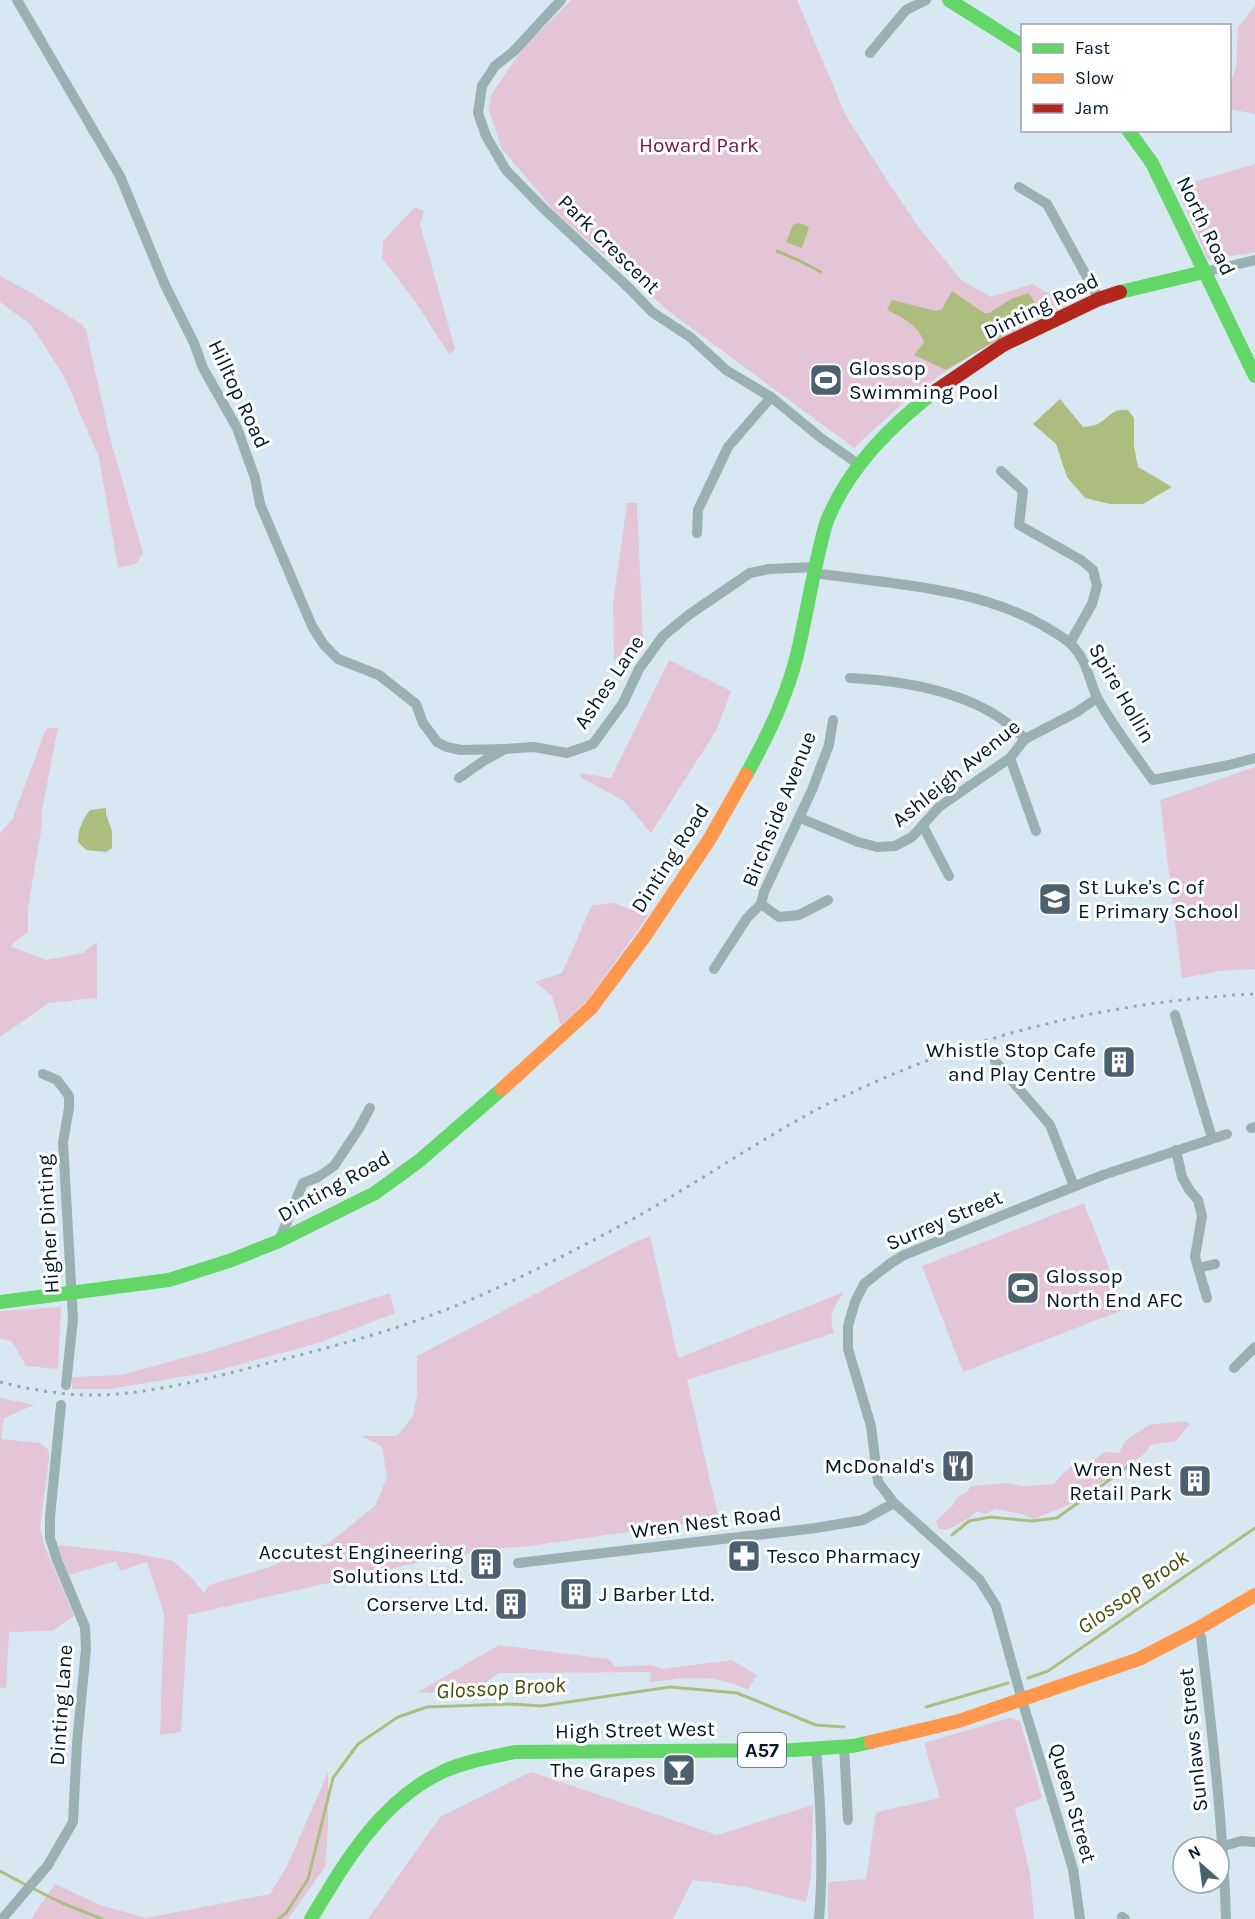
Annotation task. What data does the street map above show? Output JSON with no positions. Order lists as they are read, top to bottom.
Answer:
{
  "streets": {
    "street": [
      "North Road",
      "Park Crescent",
      "Dinting Road",
      "Hilltop Road",
      "Ashes Lane",
      "Spire Hollin",
      "Ashleigh Avenue",
      "Birchside Avenue",
      "Surrey Street",
      "Higher Dinting",
      "Wren Nest Road",
      "Dinting Lane",
      "High Street West",
      "Sunlaws Street",
      "A57",
      "Queen Street"
    ]
  },
  "crossings": [
    ["North Road", "Dinting Road"],
    ["Park Crescent", "Dinting Road"],
    ["Dinting Road", "Ashes Lane"],
    ["Dinting Road", "Spire Hollin"],
    ["Dinting Road", "Higher Dinting"],
    ["Hilltop Road", "Ashes Lane"],
    ["Ashes Lane", "Spire Hollin"],
    ["Spire Hollin", "Ashleigh Avenue"],
    ["Ashleigh Avenue", "Birchside Avenue"],
    ["Surrey Street", "Wren Nest Road"],
    ["Surrey Street", "High Street West"],
    ["Surrey Street", "Queen Street"],
    ["High Street West", "Sunlaws Street"],
    ["High Street West", "Queen Street"]
  ],
  "water": ["Glossop Brook"],
  "parks": ["Howard Park"],
  "places": {
    "sports": ["Glossop Swimming Pool", "Glossop North End AFC"],
    "school or university": ["St Luke's C of E Primary School"],
    "building": [
      "Whistle Stop Cafe and Play Centre",
      "Wren Nest Retail Park",
      "Accutest Engineering Solutions Ltd.",
      "J Barber Ltd.",
      "Corserve Ltd."
    ],
    "restaurant": ["McDonald's"],
    "pharmacy": ["Tesco Pharmacy"],
    "bar": ["The Grapes"]
  },
  "legend": ["Fast", "Slow", "Jam"],
  "north": "top left"
}
